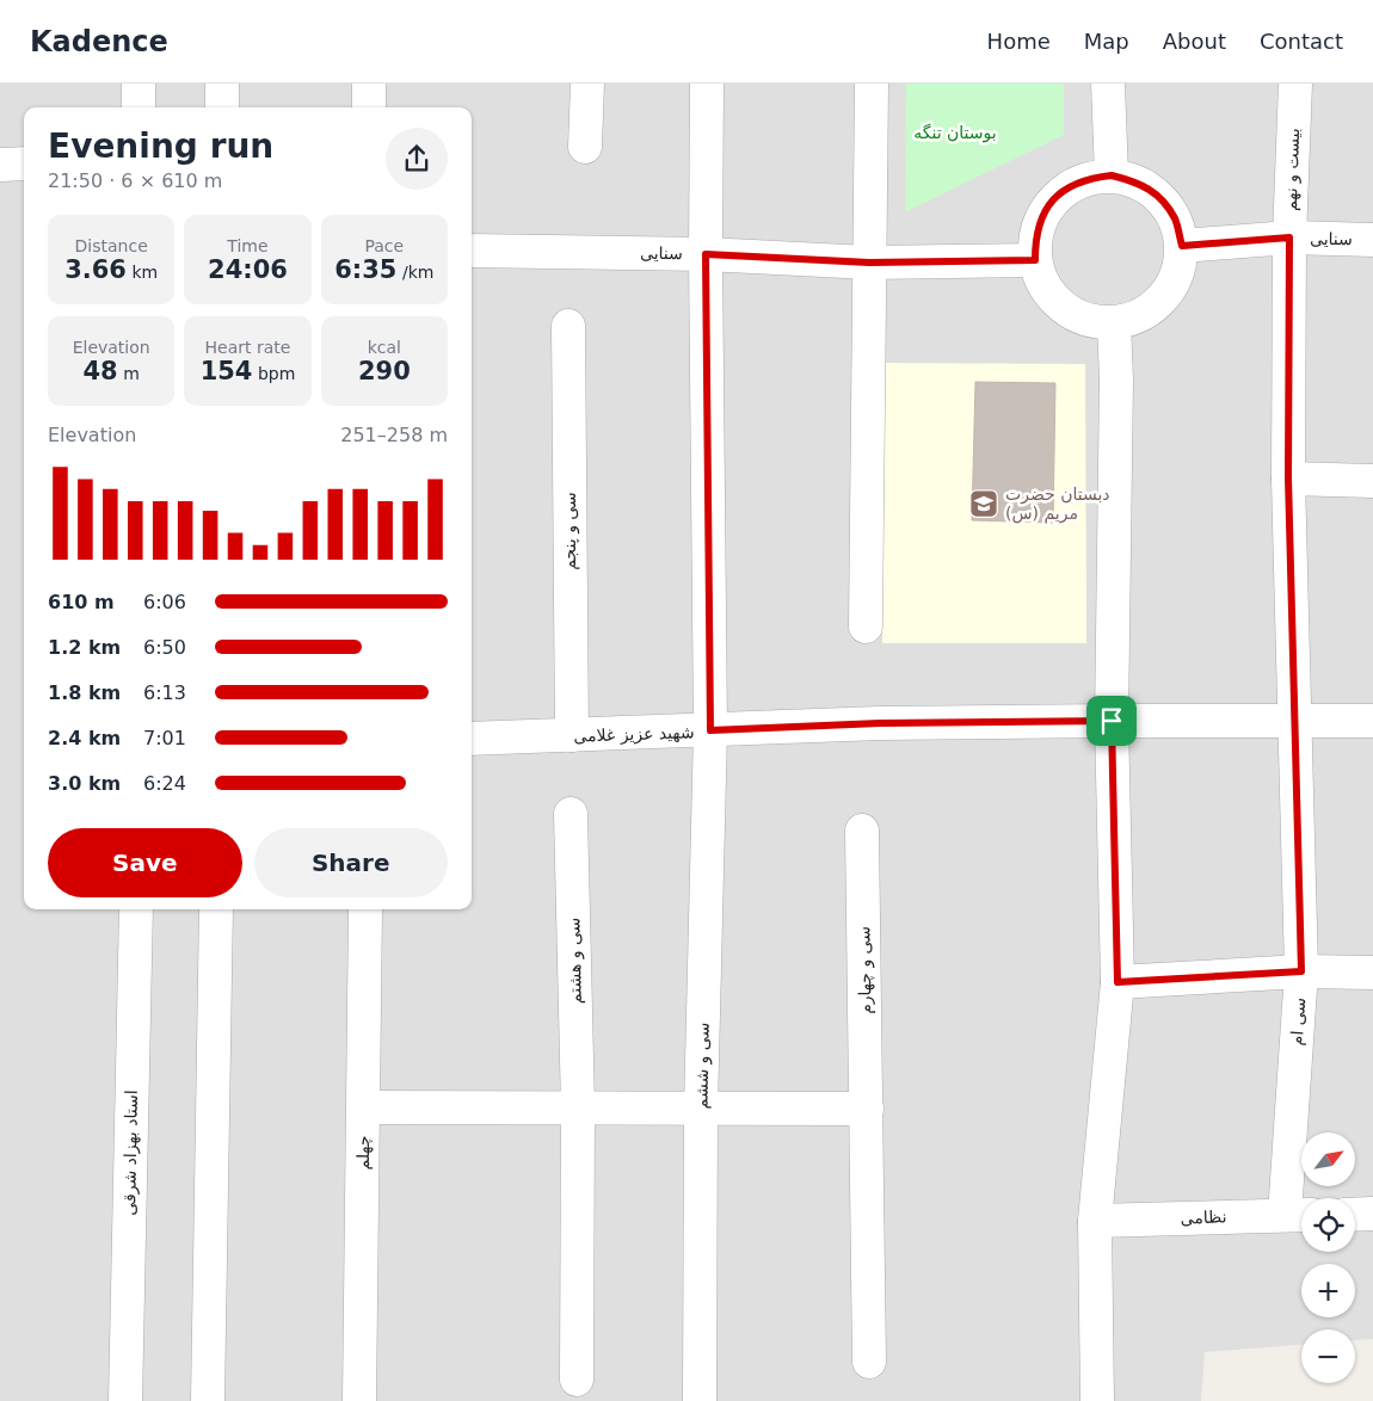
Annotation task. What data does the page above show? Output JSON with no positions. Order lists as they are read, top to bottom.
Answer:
{
  "streets": {
    "street": [
      "بیست و نهم",
      "سنایی",
      "سی و پنجم",
      "شهید عزیز غلامی",
      "سی و هشتم",
      "سی و چهارم",
      "سی ام",
      "سی و ششم",
      "استاد بهزاد شرقی",
      "چهلم",
      "نظامی"
    ]
  },
  "crossings": [
    ["بیست و نهم", "سنایی"],
    ["بیست و نهم", "شهید عزیز غلامی"],
    ["بیست و نهم", "سی ام"],
    ["سنایی", "سی و ششم"],
    ["سی و پنجم", "شهید عزیز غلامی"],
    ["شهید عزیز غلامی", "سی ام"],
    ["شهید عزیز غلامی", "سی و ششم"],
    ["سی ام", "نظامی"]
  ],
  "parks": ["بوستان تنگه"],
  "places": {
    "school or university": ["دبستان حضرت مریم (س)"]
  },
  "north": "top right",
  "page": {
    "header": "Kadence",
    "nav": [
      "Home",
      "Map",
      "About",
      "Contact"
    ],
    "heading": ["Evening run", "21:50 · 6 × 610 m"],
    "stats": [
      ["Distance", "3.66 km"],
      ["Time", "24:06"],
      ["Pace", "6:35 /km"],
      ["Elevation", "48 m"],
      ["Heart rate", "154 bpm"],
      ["kcal", "290"]
    ],
    "chart": ["Elevation", "251–258 m"],
    "list": [
      {
        "name": "610 m",
        "note": "6:06"
      },
      {
        "name": "1.2 km",
        "note": "6:50"
      },
      {
        "name": "1.8 km",
        "note": "6:13"
      },
      {
        "name": "2.4 km",
        "note": "7:01"
      },
      {
        "name": "3.0 km",
        "note": "6:24"
      }
    ],
    "buttons": ["Save", "Share"],
    "map_buttons": ["+", "−"]
  }
}
